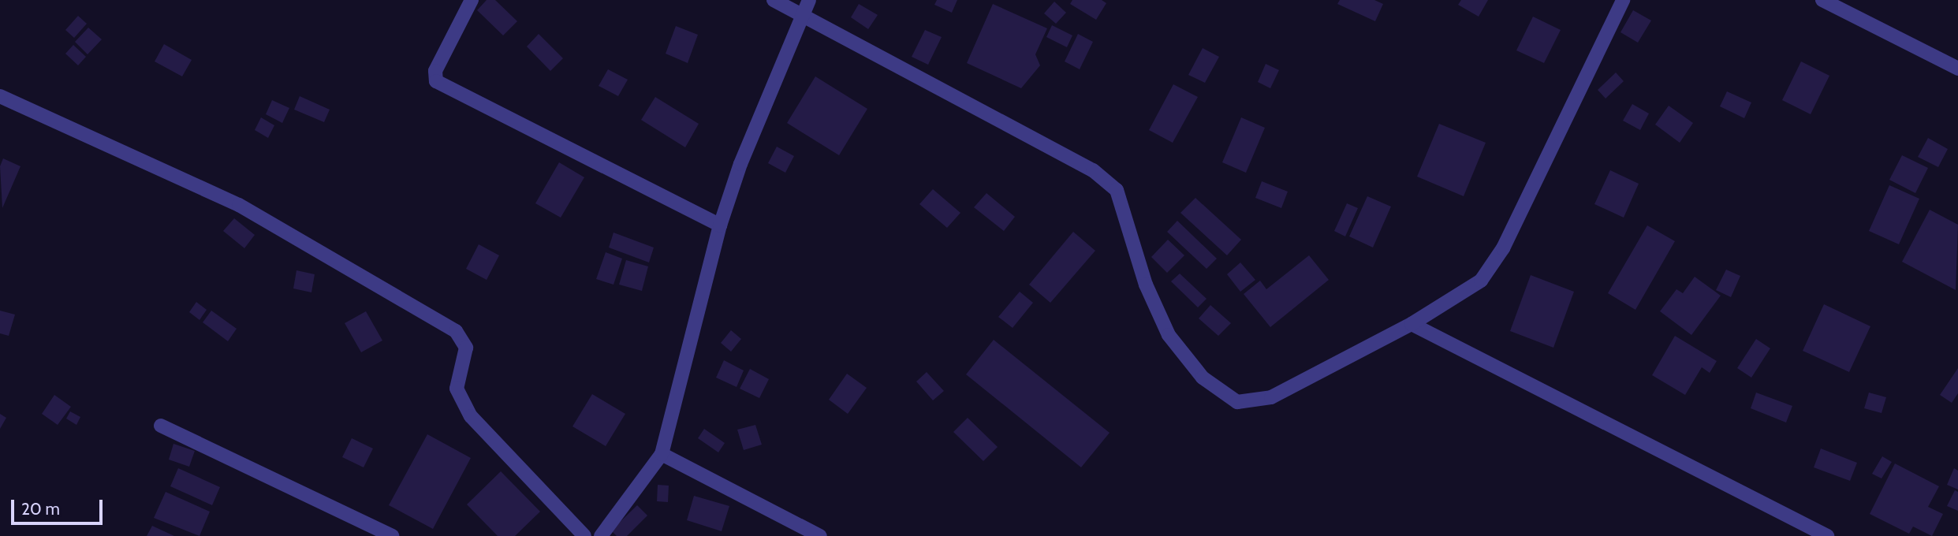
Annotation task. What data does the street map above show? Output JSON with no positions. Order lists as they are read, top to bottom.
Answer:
{
  "scale_bar": "20 m"
}
